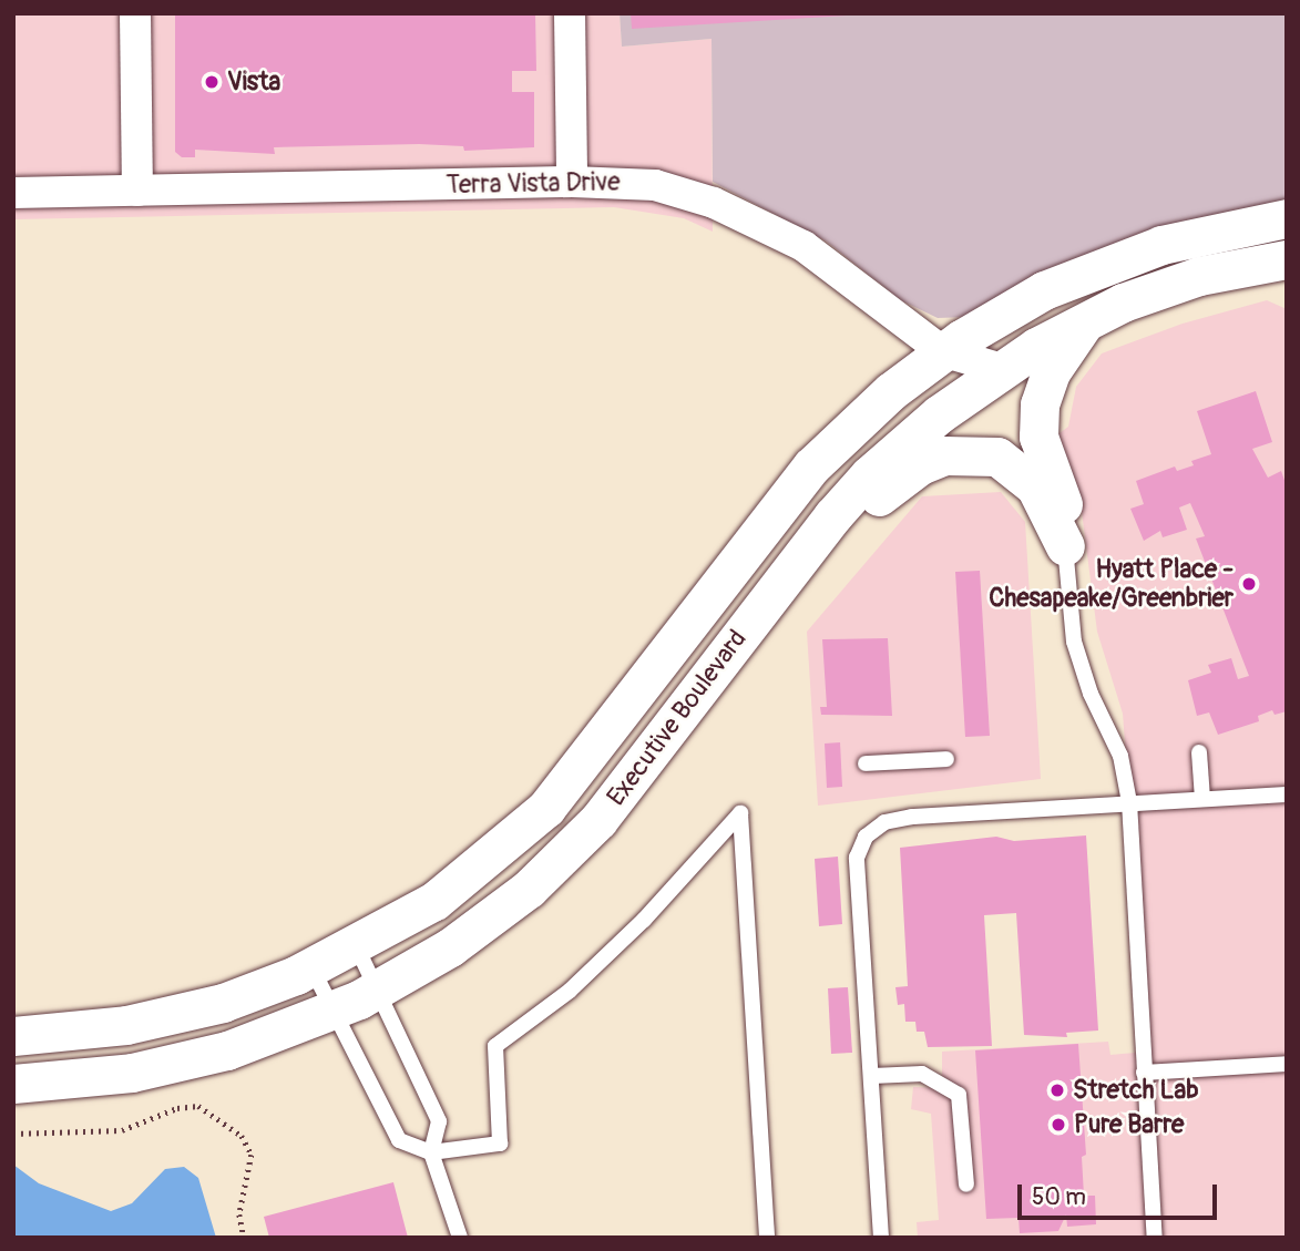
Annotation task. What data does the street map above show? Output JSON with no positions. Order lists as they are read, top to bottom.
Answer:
{
  "streets": {
    "street": ["Terra Vista Drive", "Executive Boulevard"]
  },
  "crossings": [
    ["Terra Vista Drive", "Executive Boulevard"]
  ],
  "places": [
    "Vista",
    "Hyatt Place - Chesapeake/Greenbrier",
    "Stretch Lab",
    "Pure Barre"
  ],
  "scale_bar": "50 m"
}
